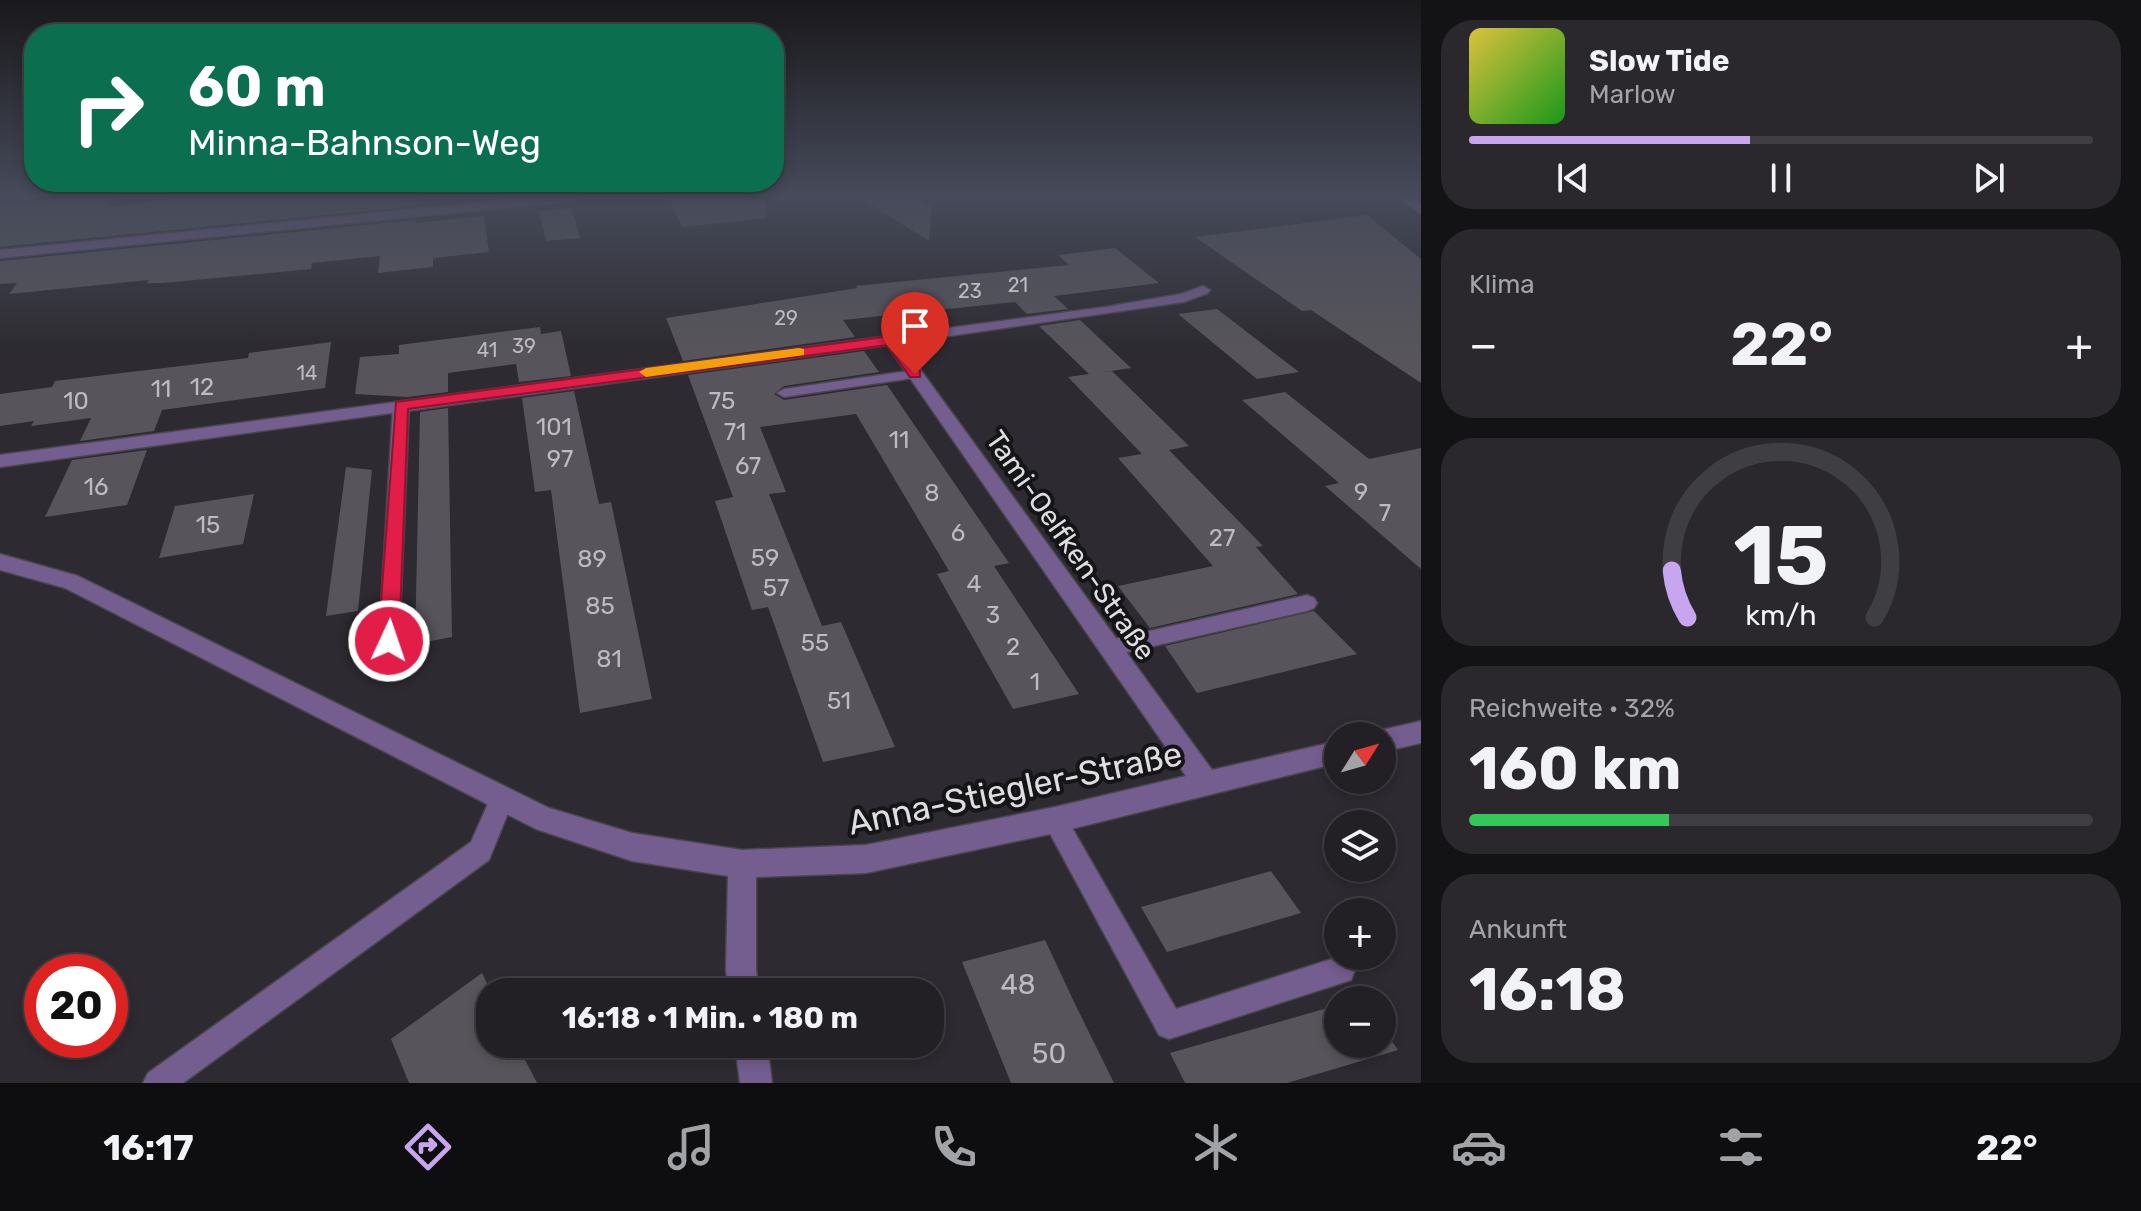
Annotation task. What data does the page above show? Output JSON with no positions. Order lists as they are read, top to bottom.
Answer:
{
  "streets": {
    "street": ["Tami-Oelfken-Straße", "Anna-Stiegler-Straße"]
  },
  "crossings": [
    ["Tami-Oelfken-Straße", "Anna-Stiegler-Straße"]
  ],
  "house_numbers": [
    "21",
    "23",
    "29",
    "39",
    "41",
    "14",
    "12",
    "11",
    "10",
    "75",
    "101",
    "71",
    "11",
    "97",
    "67",
    "16",
    "9",
    "8",
    "7",
    "15",
    "6",
    "27",
    "59",
    "89",
    "4",
    "57",
    "85",
    "3",
    "55",
    "2",
    "81",
    "1",
    "51",
    "48",
    "50"
  ],
  "north": "top right",
  "page": {
    "turn": ["60 m", "Minna-Bahnson-Weg"],
    "song": ["Slow Tide", "Marlow"],
    "tile": [
      "Klima",
      ["Reichweite · 32%", "160 km"],
      ["Ankunft", "16:18"]
    ],
    "heat": ["−", "22°", "+"],
    "map_buttons": ["+", "−"],
    "limit": "20",
    "trip": "16:18 · 1 Min. · 180 m",
    "tabs": ["16:17", "22°"],
    "gauge": ["15", "km/h"]
  }
}
